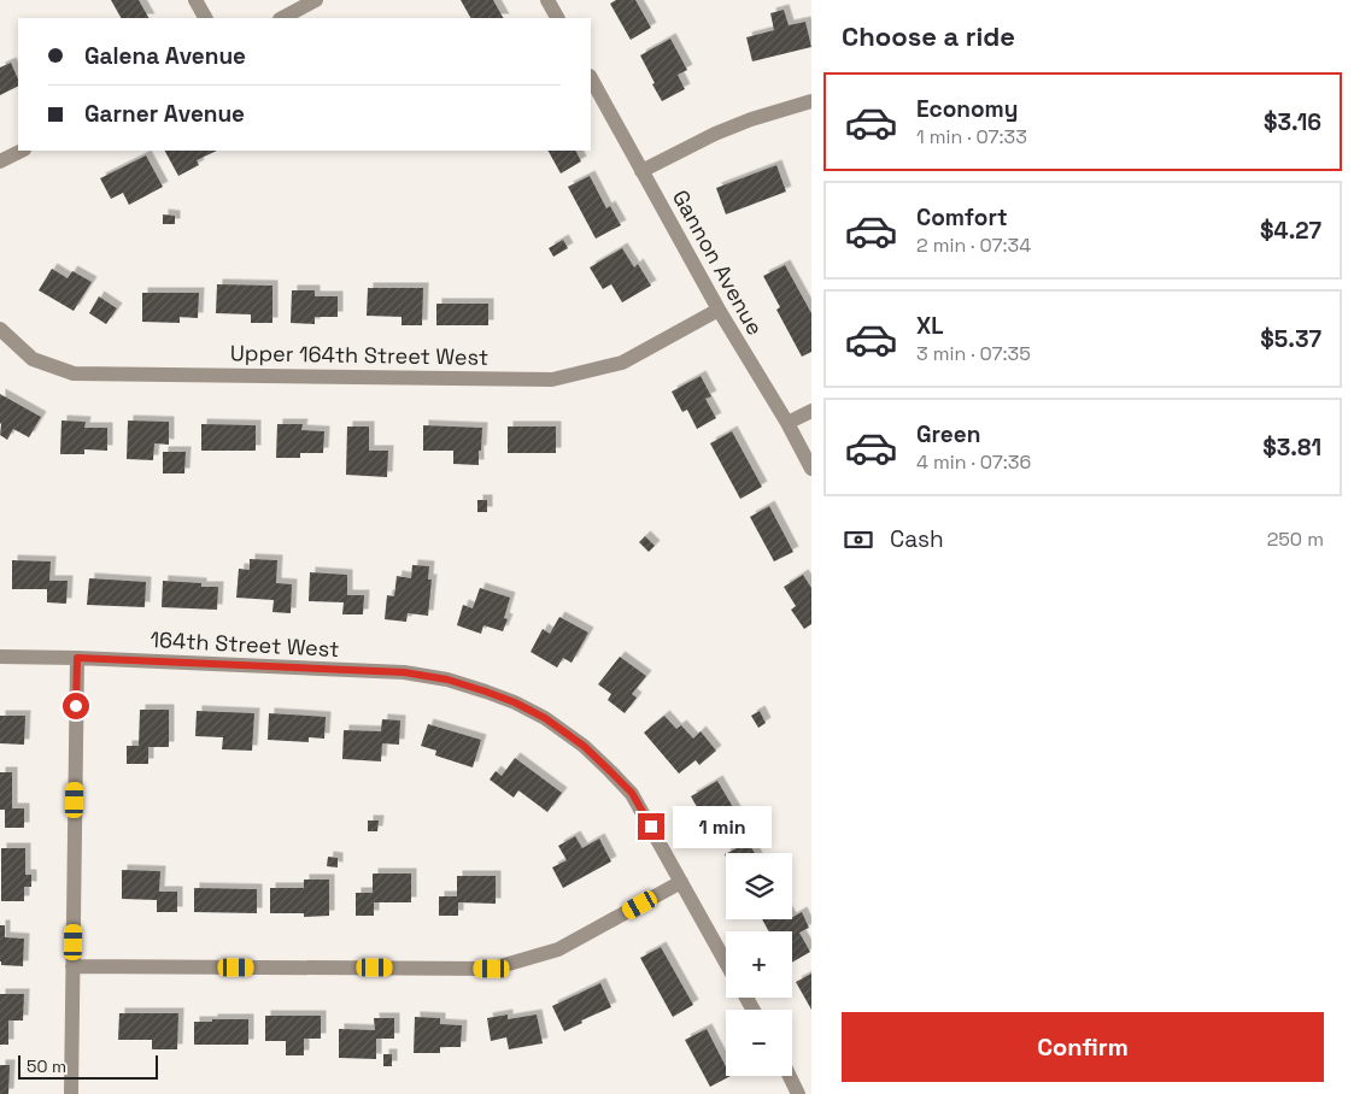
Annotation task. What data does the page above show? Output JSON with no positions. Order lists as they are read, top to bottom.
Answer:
{
  "streets": {
    "street": ["Gannon Avenue", "Upper 164th Street West", "164th Street West"]
  },
  "crossings": [
    ["Gannon Avenue", "Upper 164th Street West"]
  ],
  "scale_bar": "50 m",
  "page": {
    "heading": "Choose a ride",
    "banner": ["Galena Avenue", "Garner Avenue"],
    "list": [
      {
        "name": "Economy",
        "note": "1 min · 07:33",
        "value": "$3.16"
      },
      {
        "name": "Comfort",
        "note": "2 min · 07:34",
        "value": "$4.27"
      },
      {
        "name": "XL",
        "note": "3 min · 07:35",
        "value": "$5.37"
      },
      {
        "name": "Green",
        "note": "4 min · 07:36",
        "value": "$3.81"
      }
    ],
    "pay": ["Cash", "250 m"],
    "bubble": "1 min",
    "map_buttons": ["+", "−"],
    "buttons": "Confirm",
    "scale": "50 m"
  }
}
